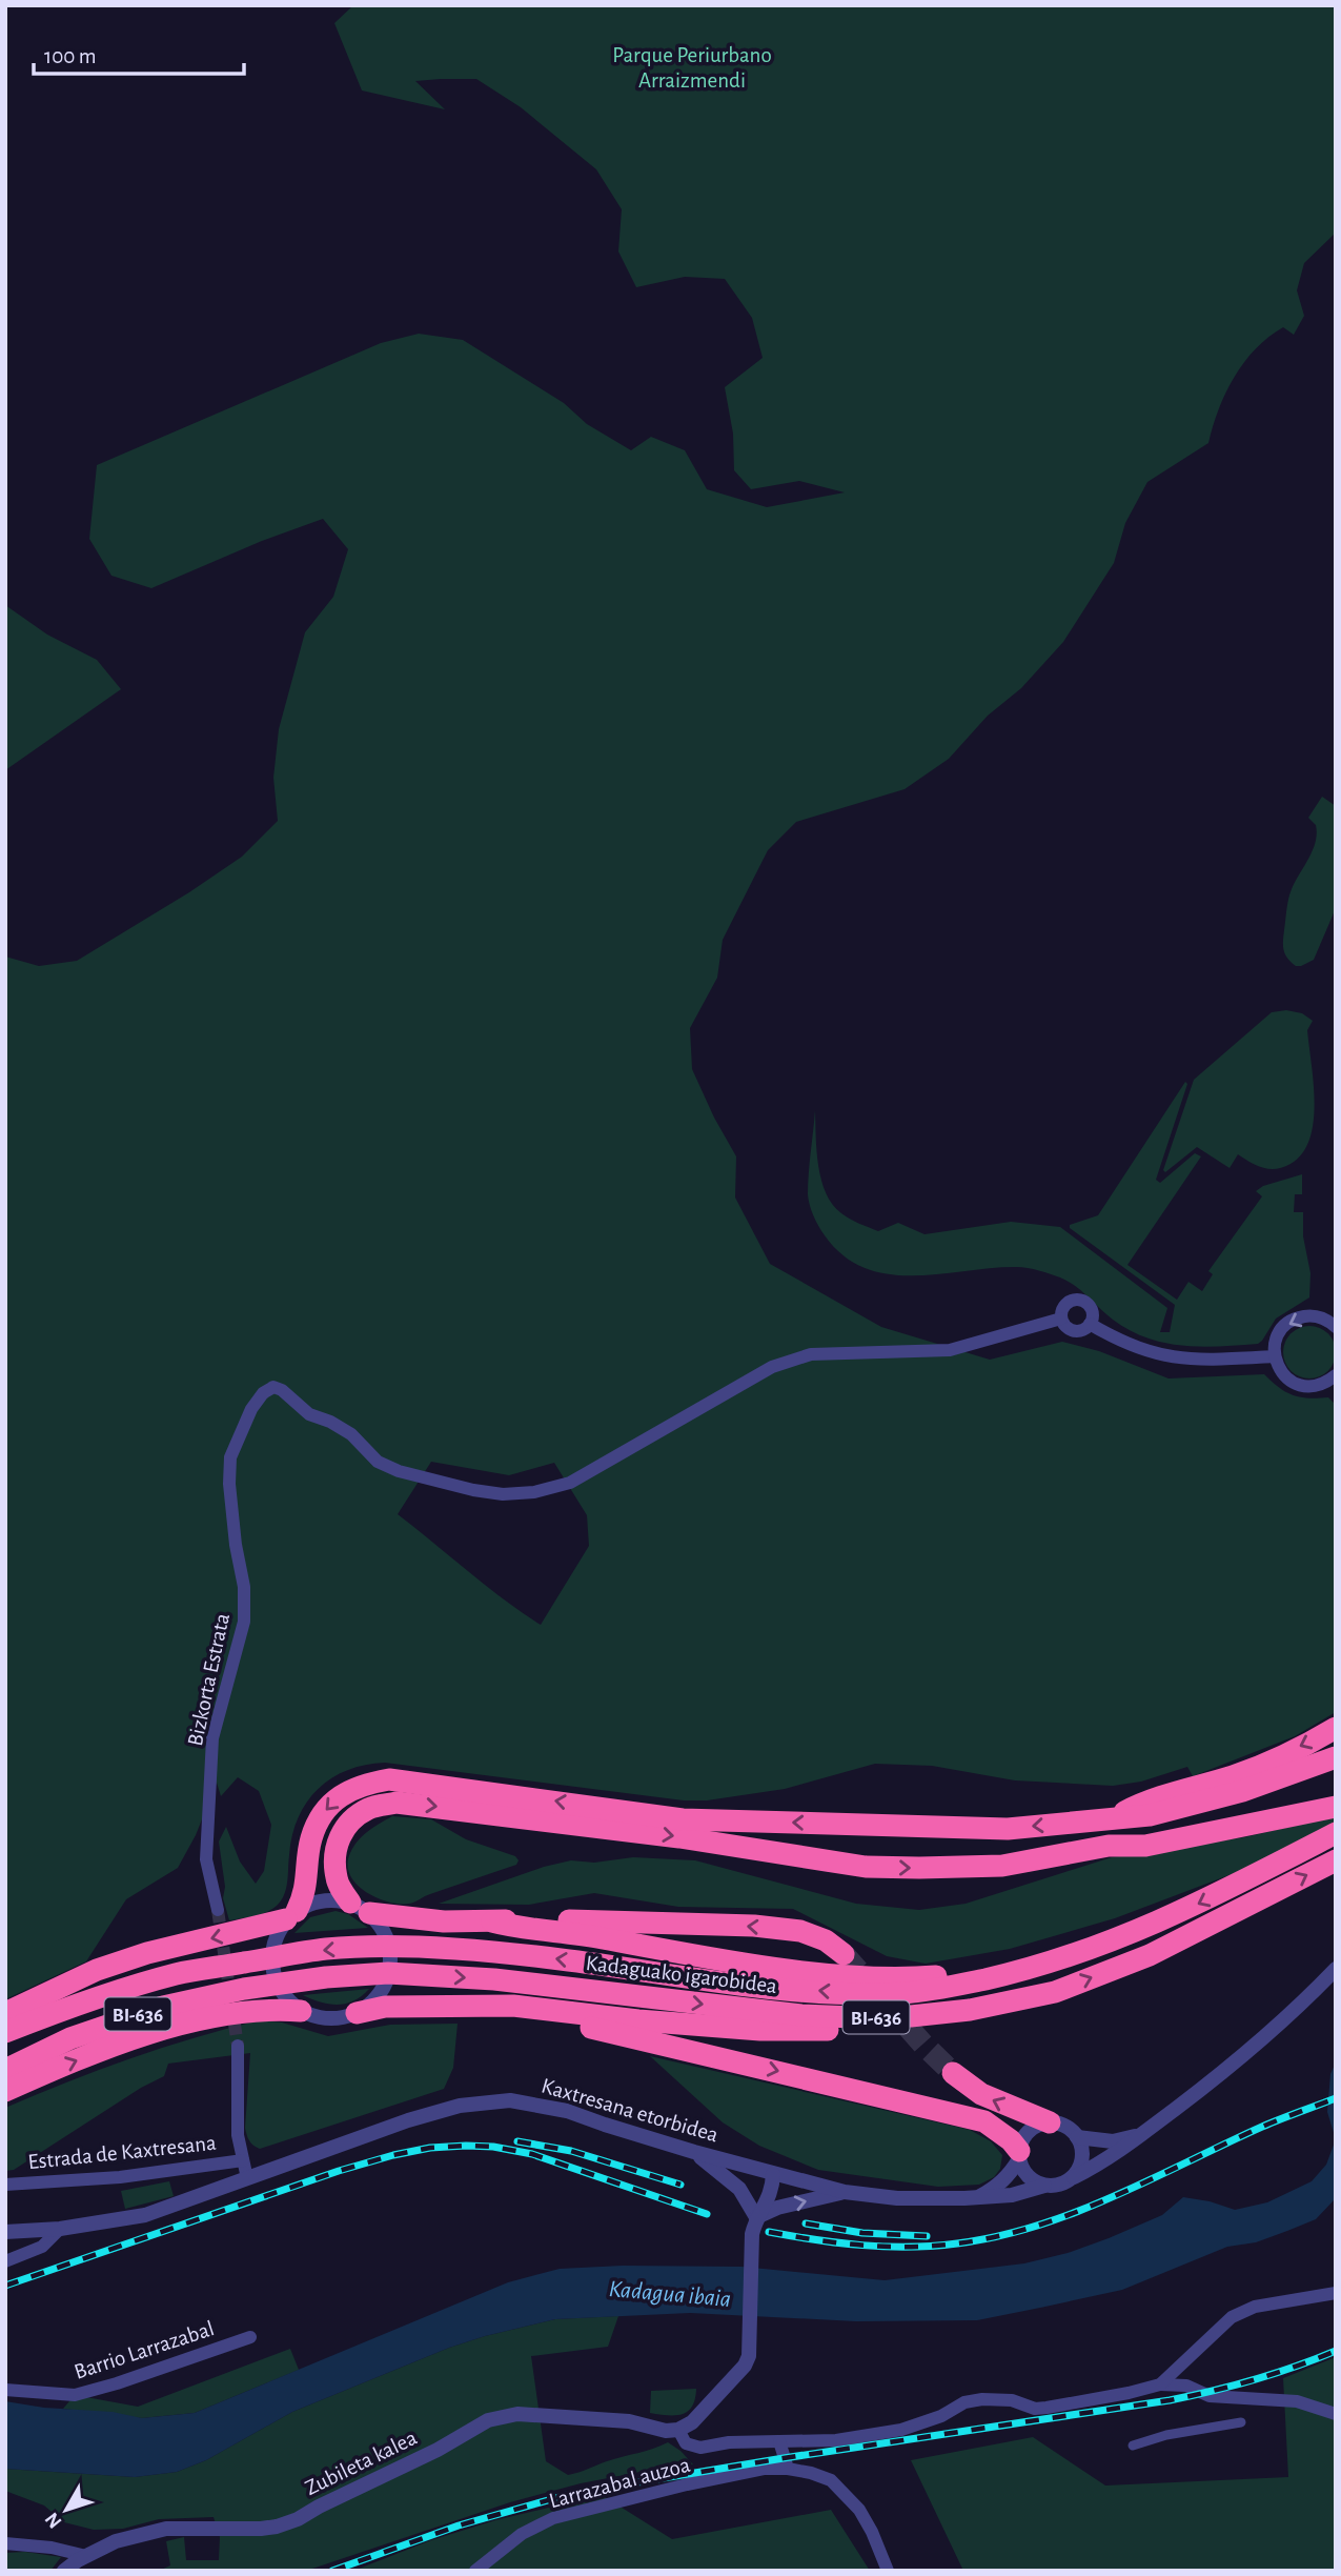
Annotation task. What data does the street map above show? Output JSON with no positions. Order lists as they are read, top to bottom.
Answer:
{
  "streets": {
    "highway": ["Kadaguako igarobidea", "BI-636"],
    "street": [
      "Bizkorta Estrata",
      "Kaxtresana etorbidea",
      "Estrada de Kaxtresana",
      "Barrio Larrazabal",
      "Zubileta kalea",
      "Larrazabal auzoa"
    ]
  },
  "water": ["Kadagua ibaia"],
  "parks": ["Parque Periurbano Arraizmendi"],
  "scale_bar": "100 m",
  "north": "bottom left"
}
